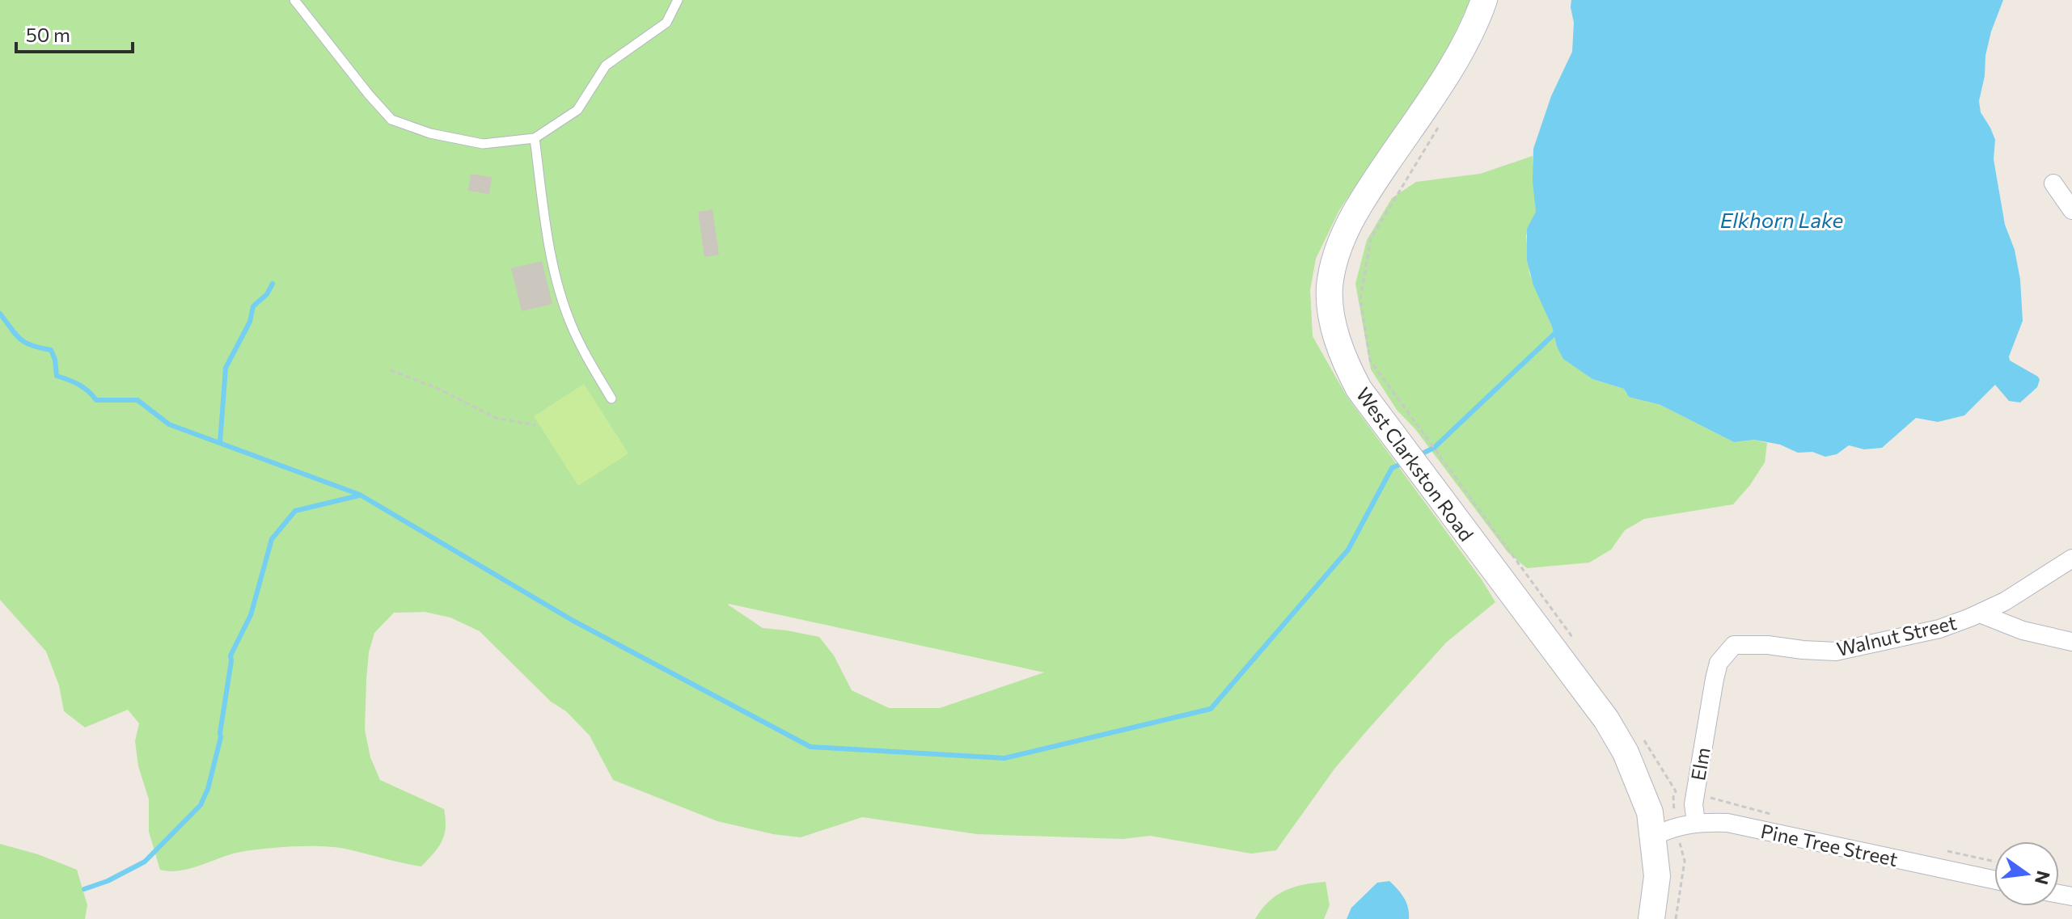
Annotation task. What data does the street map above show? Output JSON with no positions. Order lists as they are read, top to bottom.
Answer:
{
  "streets": {
    "main road": ["West Clarkston Road"],
    "street": ["Walnut Street", "Elm", "Pine Tree Street"]
  },
  "crossings": [
    ["West Clarkston Road", "Pine Tree Street"],
    ["Walnut Street", "Elm"],
    ["Elm", "Pine Tree Street"]
  ],
  "water": ["Elkhorn Lake"],
  "scale_bar": "50 m",
  "north": "right"
}
